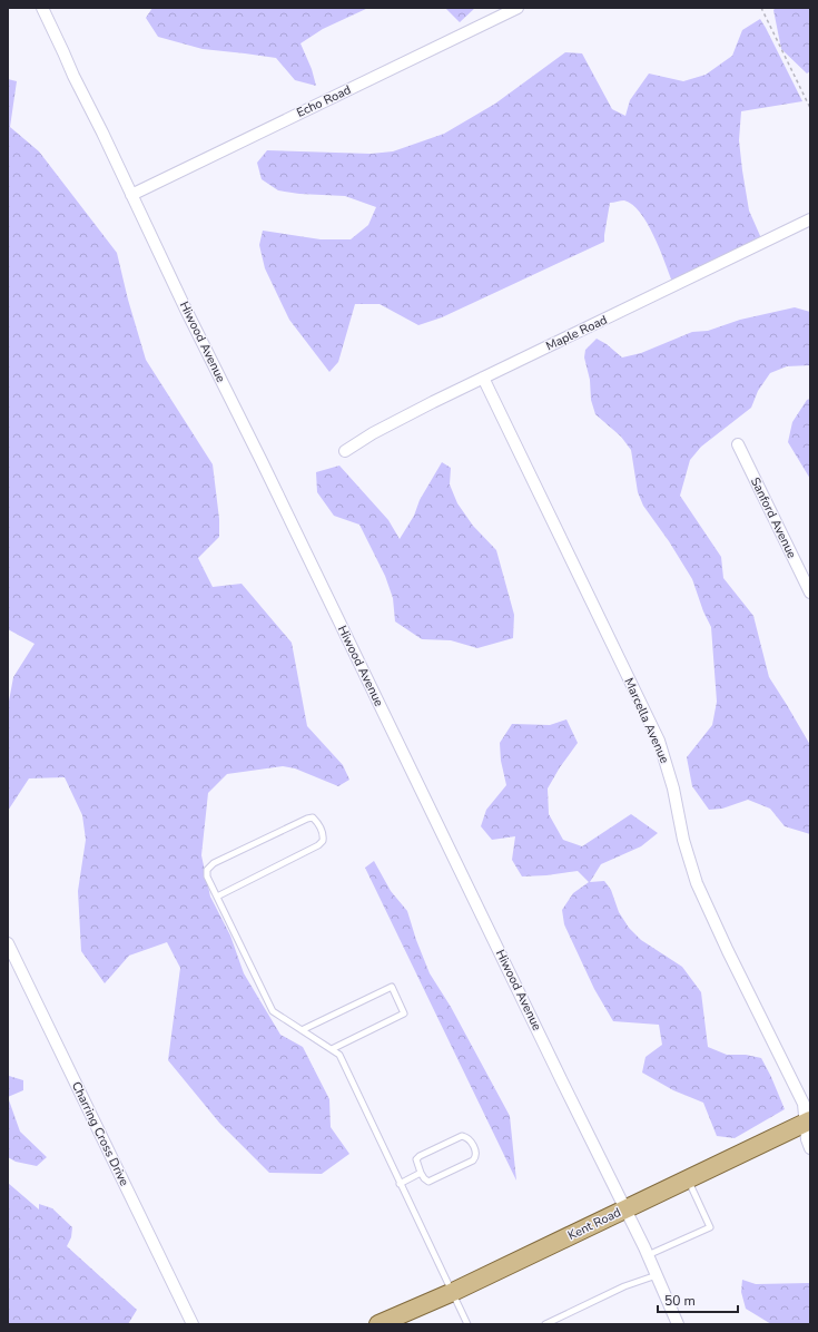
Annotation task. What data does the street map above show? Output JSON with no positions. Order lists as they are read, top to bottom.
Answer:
{
  "streets": {
    "main road": ["Kent Road"],
    "street": [
      "Echo Road",
      "Maple Road",
      "Hiwood Avenue",
      "Sanford Avenue",
      "Marcella Avenue",
      "Charring Cross Drive"
    ]
  },
  "crossings": [
    ["Echo Road", "Hiwood Avenue"],
    ["Maple Road", "Marcella Avenue"],
    ["Hiwood Avenue", "Kent Road"],
    ["Marcella Avenue", "Kent Road"]
  ],
  "scale_bar": "50 m"
}
